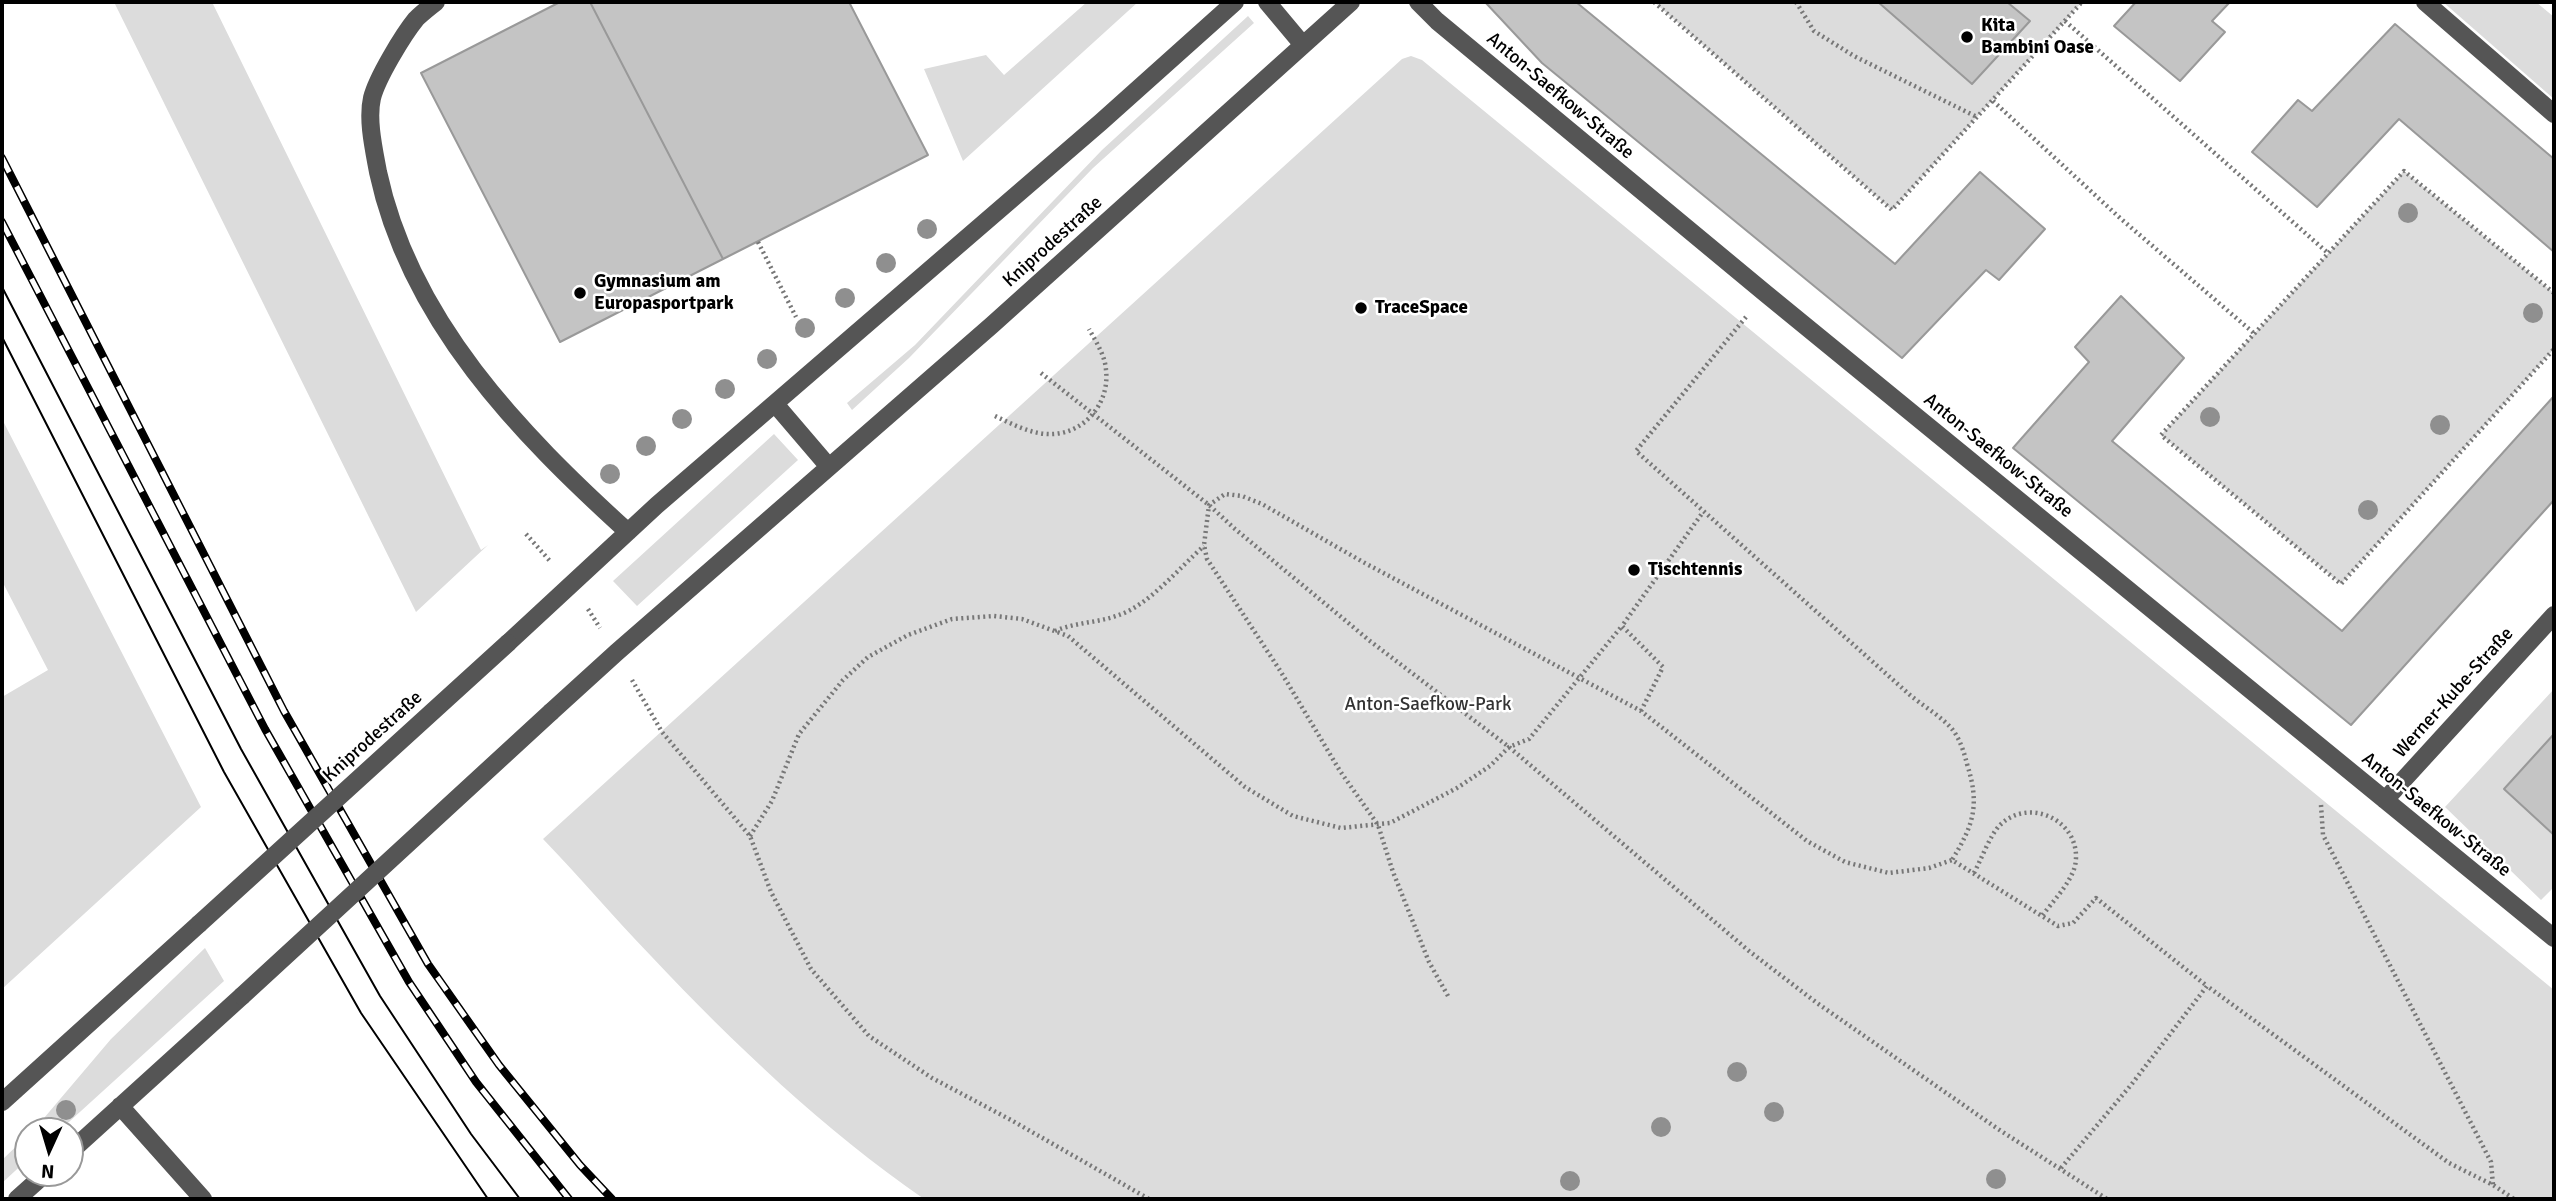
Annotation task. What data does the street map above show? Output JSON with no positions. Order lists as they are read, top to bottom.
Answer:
{
  "streets": {
    "street": ["Anton-Saefkow-Straße", "Kniprodestraße", "Werner-Kube-Straße"]
  },
  "crossings": [
    ["Anton-Saefkow-Straße", "Werner-Kube-Straße"]
  ],
  "parks": ["Anton-Saefkow-Park"],
  "places": [
    "Kita Bambini Oase",
    "Gymnasium am Europasportpark",
    "TraceSpace",
    "Tischtennis"
  ],
  "north": "bottom"
}
